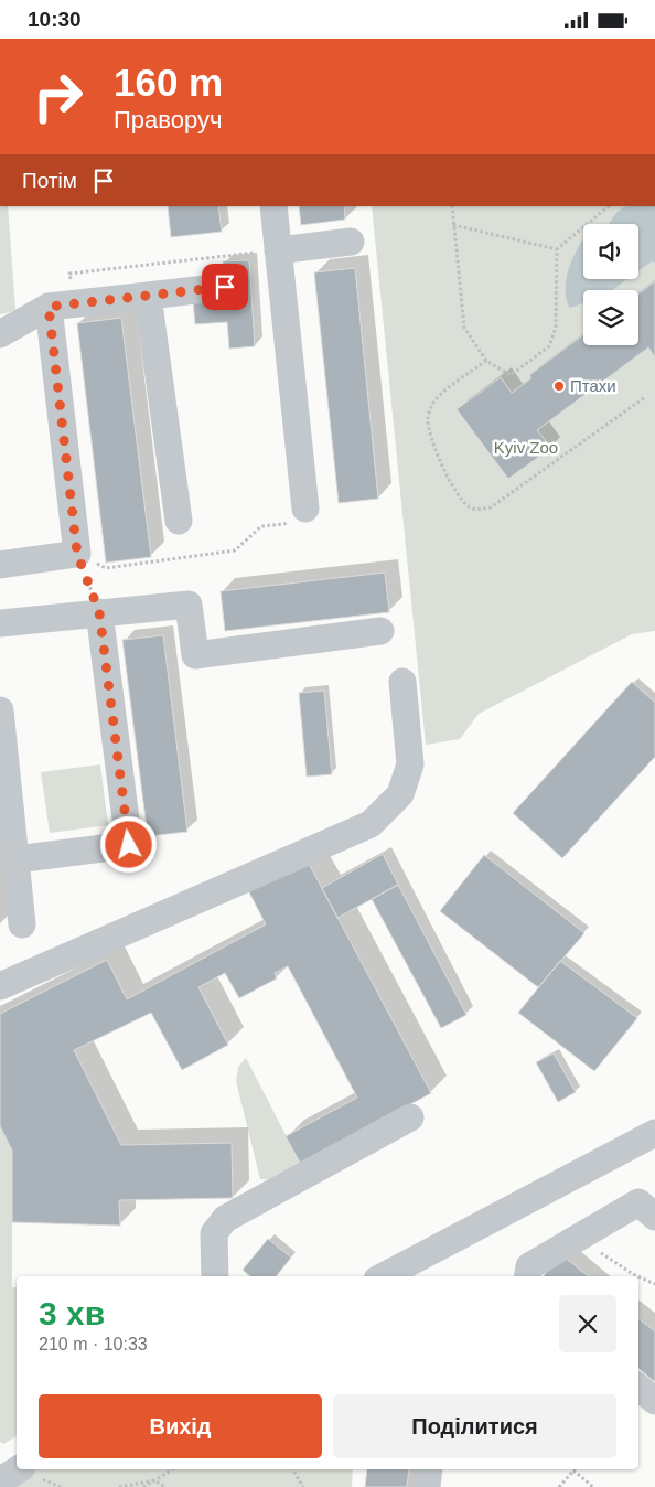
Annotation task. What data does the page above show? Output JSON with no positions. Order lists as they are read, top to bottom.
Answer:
{
  "parks": ["Kyiv Zoo"],
  "places": ["Птахи"],
  "page": {
    "status": "10:30",
    "turn": ["160 m", "Праворуч"],
    "then": "Потім",
    "heading": ["3 хв", "210 m · 10:33"],
    "buttons": ["Вихід", "Поділитися"]
  }
}
